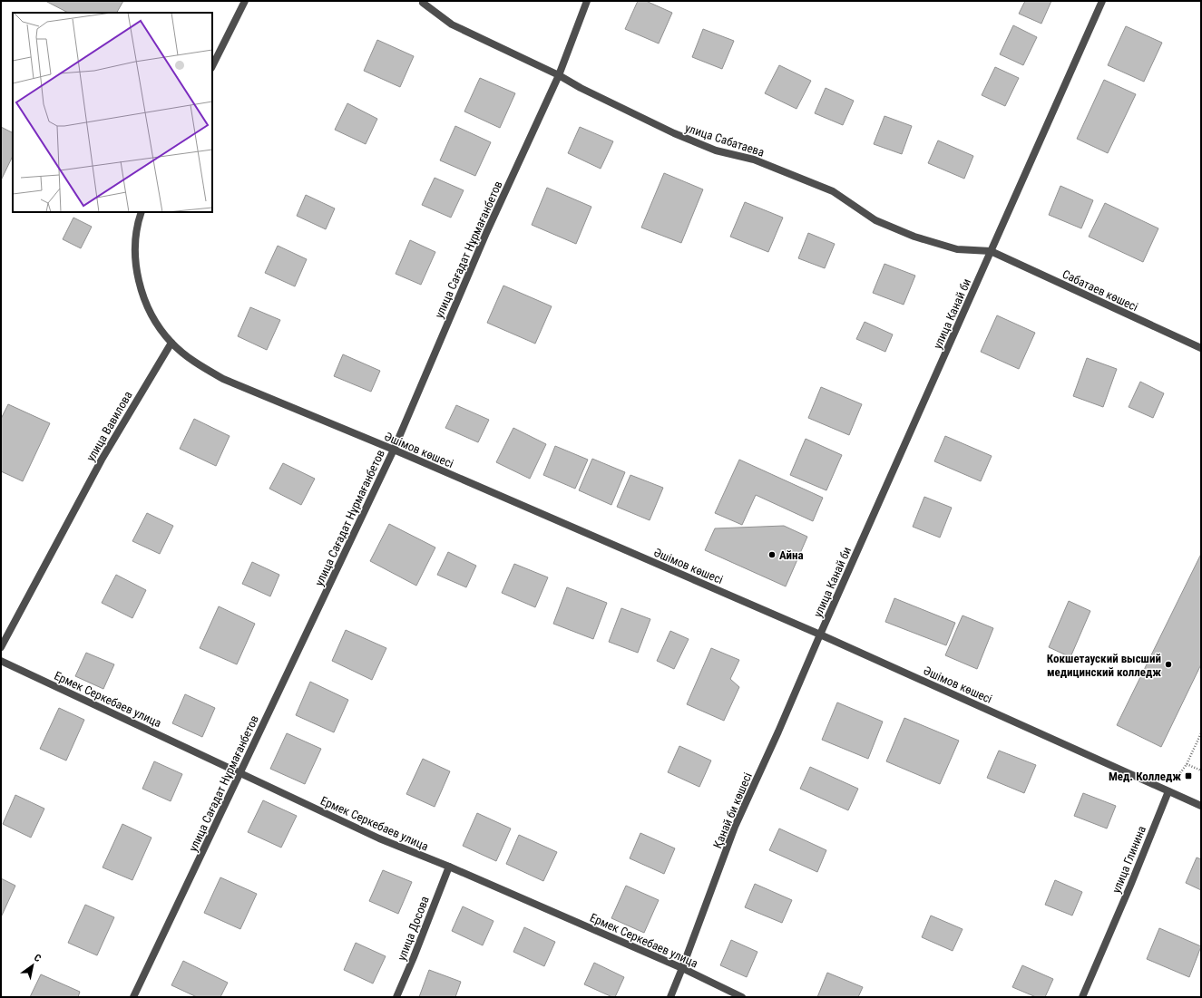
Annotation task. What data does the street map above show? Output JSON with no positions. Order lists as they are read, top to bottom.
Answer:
{
  "streets": {
    "street": [
      "улица Сабатаева",
      "улица Сағадат Нұрмағанбетов",
      "Сабатаев көшесі",
      "улица Канай би",
      "улица Вавилова",
      "Әшімов көшесі",
      "Ермек Серкебаев улица",
      "Қанай би көшесі",
      "улица Глинина",
      "улица Досова"
    ]
  },
  "crossings": [
    ["улица Сабатаева", "улица Сағадат Нұрмағанбетов"],
    ["улица Сабатаева", "Сабатаев көшесі"],
    ["улица Сабатаева", "улица Канай би"],
    ["улица Сағадат Нұрмағанбетов", "Әшімов көшесі"],
    ["улица Сағадат Нұрмағанбетов", "Ермек Серкебаев улица"],
    ["Сабатаев көшесі", "улица Канай би"],
    ["улица Канай би", "Әшімов көшесі"],
    ["улица Канай би", "Қанай би көшесі"],
    ["улица Вавилова", "Әшімов көшесі"],
    ["Әшімов көшесі", "Қанай би көшесі"],
    ["Әшімов көшесі", "улица Глинина"],
    ["Ермек Серкебаев улица", "Қанай би көшесі"],
    ["Ермек Серкебаев улица", "улица Досова"]
  ],
  "places": {
    "other": ["Айна", "Кокшетауский высший медицинский колледж"],
    "transit": ["Мед. Колледж"]
  },
  "north": "top right"
}
